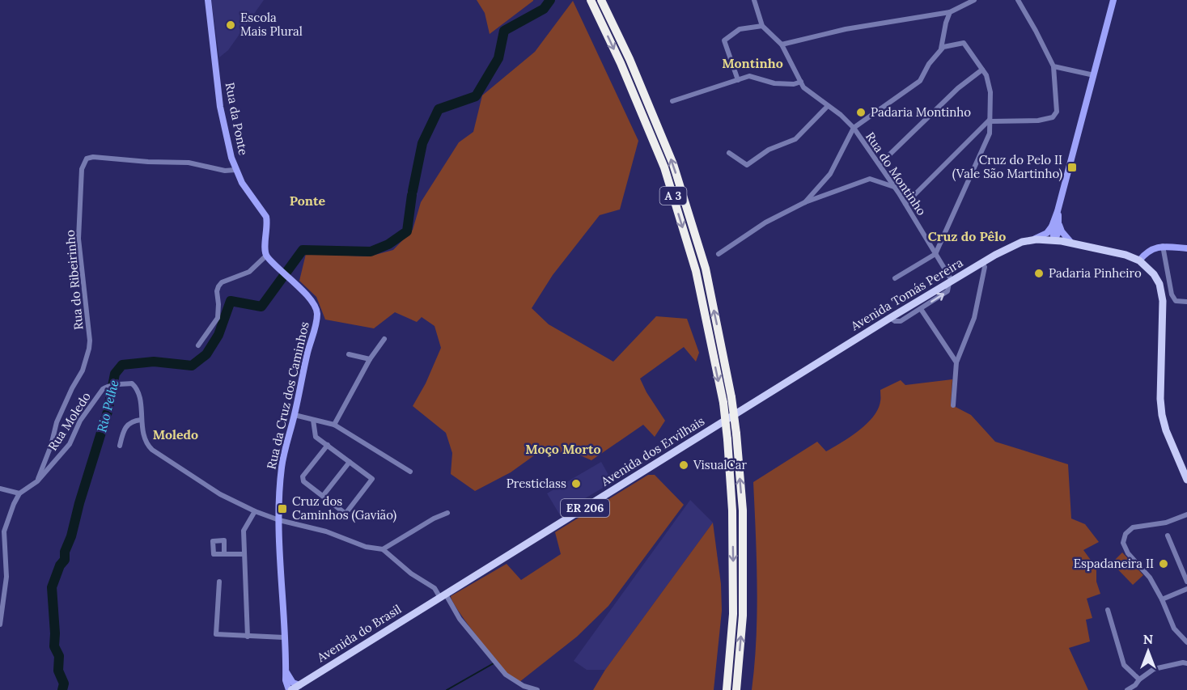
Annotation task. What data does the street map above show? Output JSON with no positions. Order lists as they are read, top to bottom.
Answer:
{
  "streets": {
    "highway": ["A 3"],
    "main road": [
      "Avenida Tomás Pereira",
      "Avenida dos Ervilhais",
      "ER 206",
      "Avenida do Brasil"
    ],
    "street": [
      "Rua da Ponte",
      "Rua do Montinho",
      "Rua do Ribeirinho",
      "Rua da Cruz dos Caminhos",
      "Rua Moledo"
    ]
  },
  "crossings": [
    ["Rua da Ponte", "Rua do Ribeirinho"],
    ["Rua da Ponte", "Rua da Cruz dos Caminhos"],
    ["Rua do Montinho", "Avenida Tomás Pereira"],
    ["Rua do Ribeirinho", "Rua Moledo"],
    ["Avenida Tomás Pereira", "Avenida dos Ervilhais"],
    ["Rua da Cruz dos Caminhos", "Avenida do Brasil"],
    ["Avenida dos Ervilhais", "Avenida do Brasil"]
  ],
  "districts": [
    "Montinho",
    "Ponte",
    "Cruz do Pêlo",
    "Moledo",
    "Moço Morto"
  ],
  "water": ["Rio Pelhe"],
  "places": {
    "other": [
      "Escola Mais Plural",
      "Padaria Montinho",
      "Padaria Pinheiro",
      "VisualCar",
      "Presticlass",
      "Espadaneira II"
    ],
    "transit": ["Cruz do Pelo II (Vale São Martinho)", "Cruz dos Caminhos (Gavião)"]
  },
  "north": "top"
}
